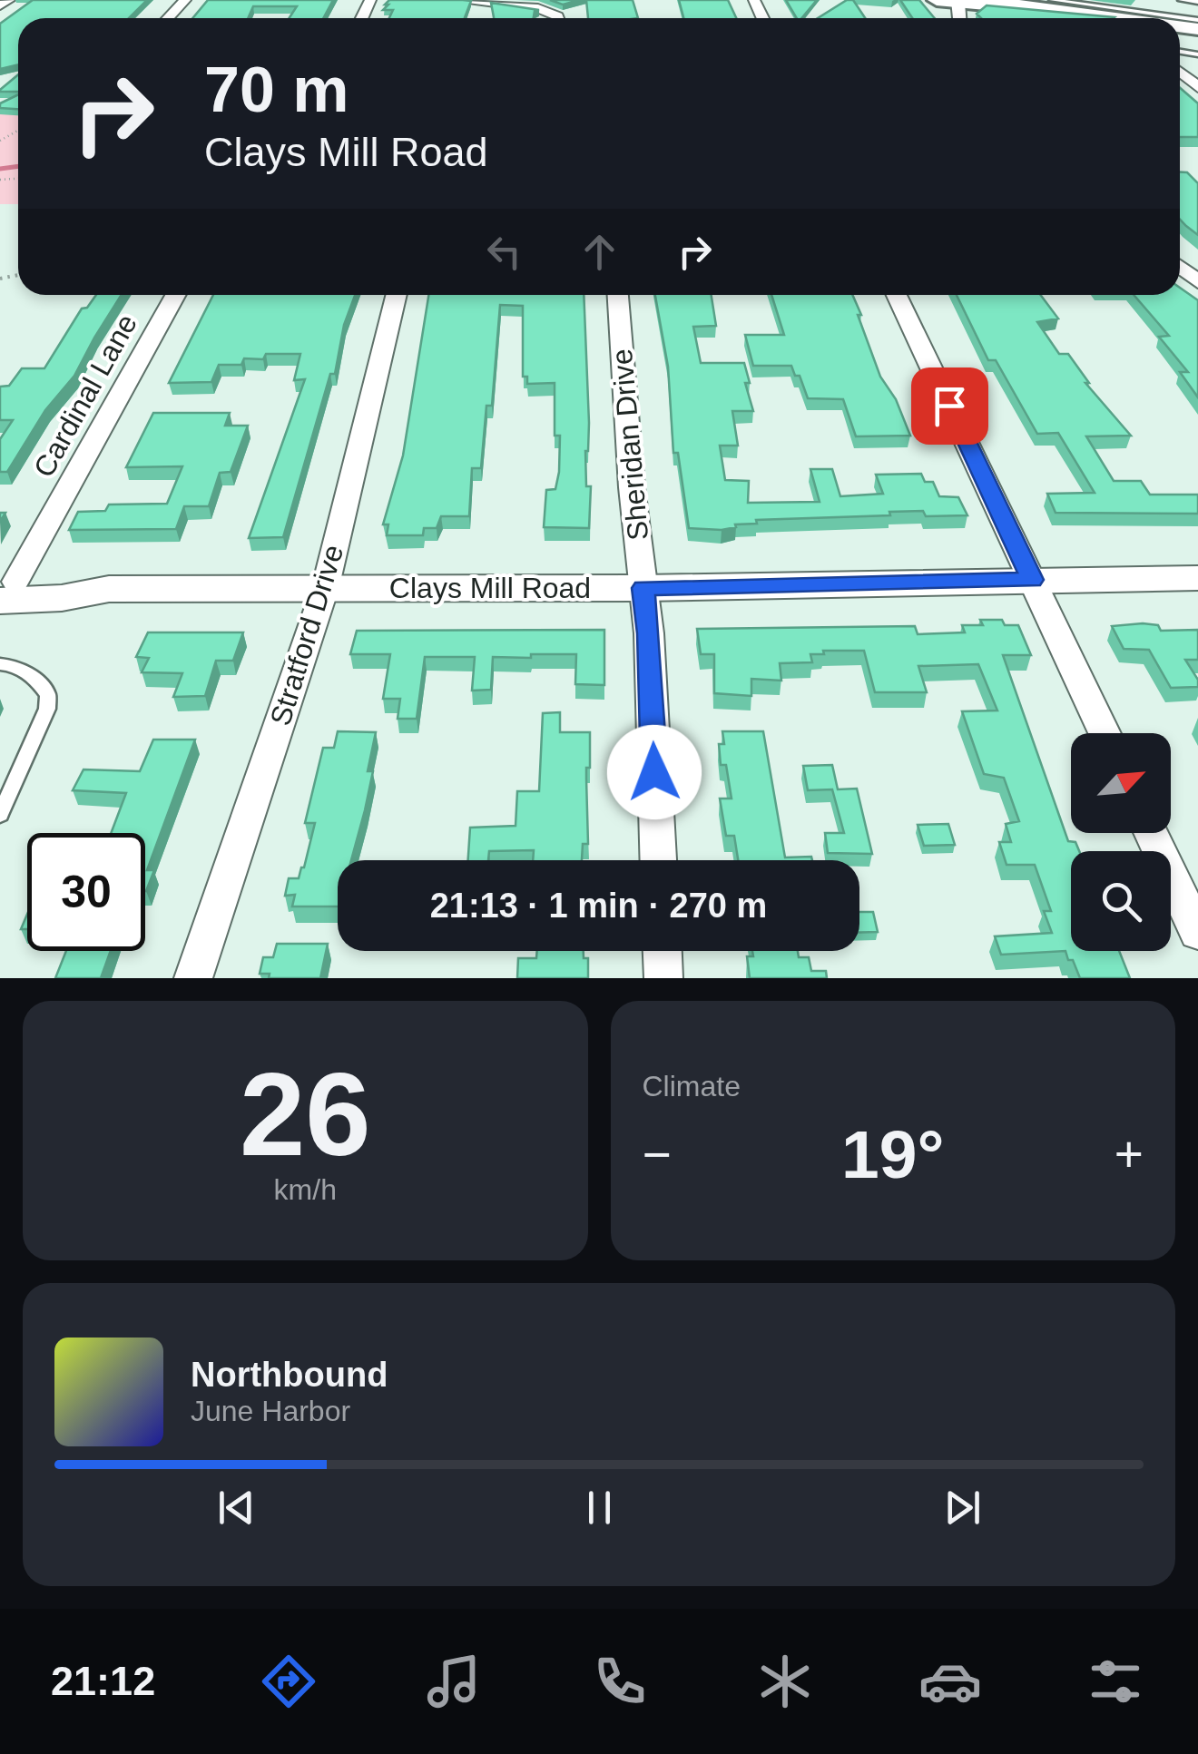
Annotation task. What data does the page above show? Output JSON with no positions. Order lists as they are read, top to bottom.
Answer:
{
  "streets": {
    "main road": ["Clays Mill Road"],
    "street": ["Cardinal Lane", "Sheridan Drive", "Stratford Drive"]
  },
  "crossings": [
    ["Cardinal Lane", "Clays Mill Road"],
    ["Sheridan Drive", "Clays Mill Road"],
    ["Clays Mill Road", "Stratford Drive"]
  ],
  "north": "top right",
  "page": {
    "turn": ["70 m", "Clays Mill Road"],
    "limit": "30",
    "trip": "21:13 · 1 min · 270 m",
    "tile": [
      ["26", "km/h"],
      "Climate"
    ],
    "heat": ["−", "19°", "+"],
    "song": ["Northbound", "June Harbor"],
    "tabs": "21:12"
  }
}
